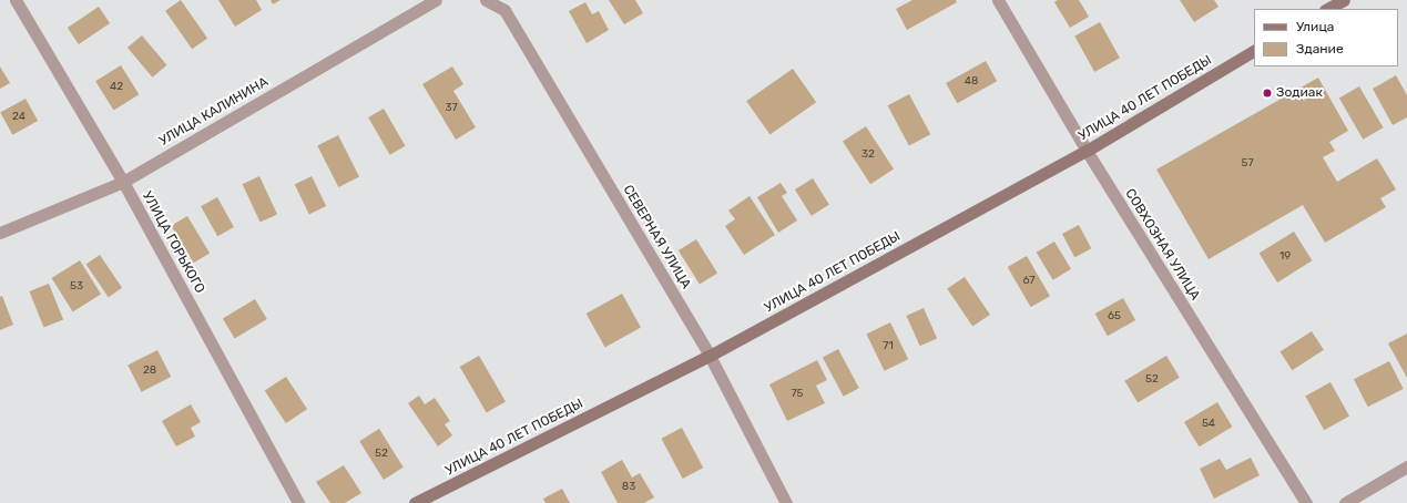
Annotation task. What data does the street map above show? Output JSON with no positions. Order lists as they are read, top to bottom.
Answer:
{
  "streets": {
    "main road": ["УЛИЦА 40 ЛЕТ ПОБЕДЫ"],
    "street": [
      "УЛИЦА КАЛИНИНА",
      "СЕВЕРНАЯ УЛИЦА",
      "УЛИЦА ГОРЬКОГО",
      "СОВХОЗНАЯ УЛИЦА"
    ]
  },
  "crossings": [
    ["УЛИЦА 40 ЛЕТ ПОБЕДЫ", "СЕВЕРНАЯ УЛИЦА"],
    ["УЛИЦА 40 ЛЕТ ПОБЕДЫ", "СОВХОЗНАЯ УЛИЦА"],
    ["УЛИЦА КАЛИНИНА", "УЛИЦА ГОРЬКОГО"]
  ],
  "places": ["Зодиак"],
  "house_numbers": [
    "48",
    "42",
    "37",
    "24",
    "32",
    "57",
    "19",
    "67",
    "53",
    "65",
    "71",
    "28",
    "52",
    "75",
    "54",
    "52",
    "83"
  ],
  "legend": ["Улица", "Здание"]
}
